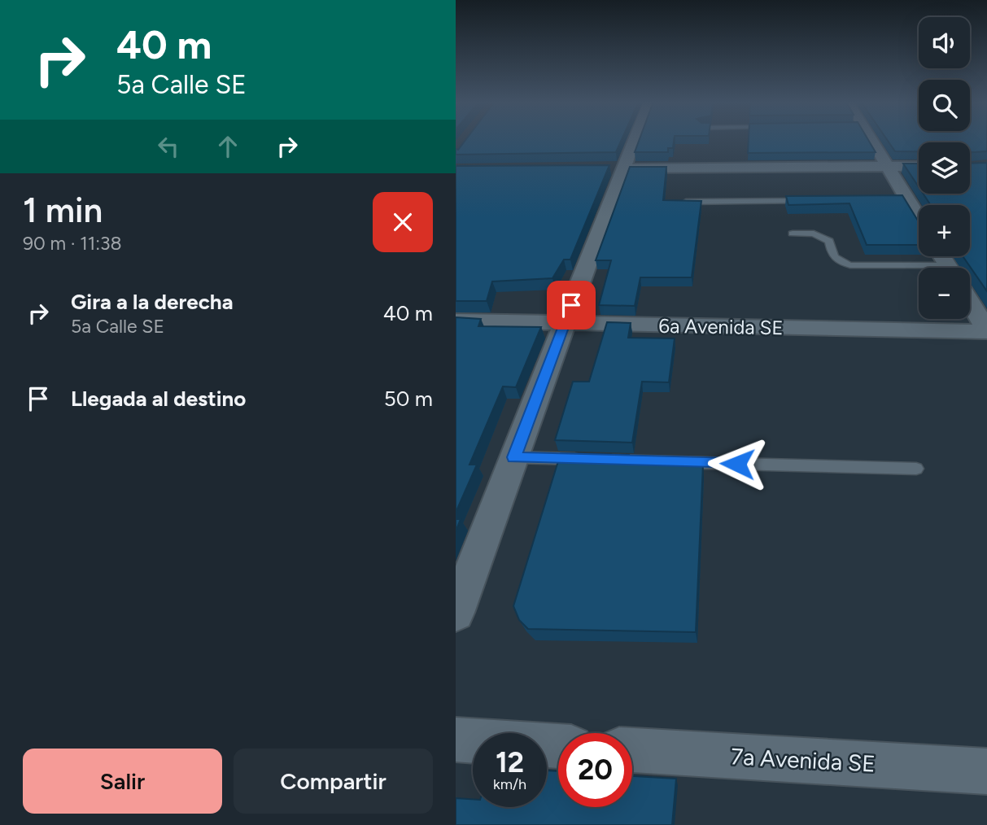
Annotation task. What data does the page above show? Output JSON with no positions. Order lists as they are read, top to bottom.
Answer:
{
  "streets": {
    "street": ["6a Avenida SE", "7a Avenida SE"]
  },
  "page": {
    "turn": ["40 m", "5a Calle SE"],
    "map_buttons": ["+", "−"],
    "heading": ["1 min", "90 m · 11:38"],
    "list": [
      {
        "name": "Gira a la derecha",
        "note": "5a Calle SE",
        "value": "40 m"
      },
      {
        "name": "Llegada al destino",
        "value": "50 m"
      }
    ],
    "speed": "12 km/h",
    "limit": "20",
    "buttons": ["Salir", "Compartir"]
  }
}
